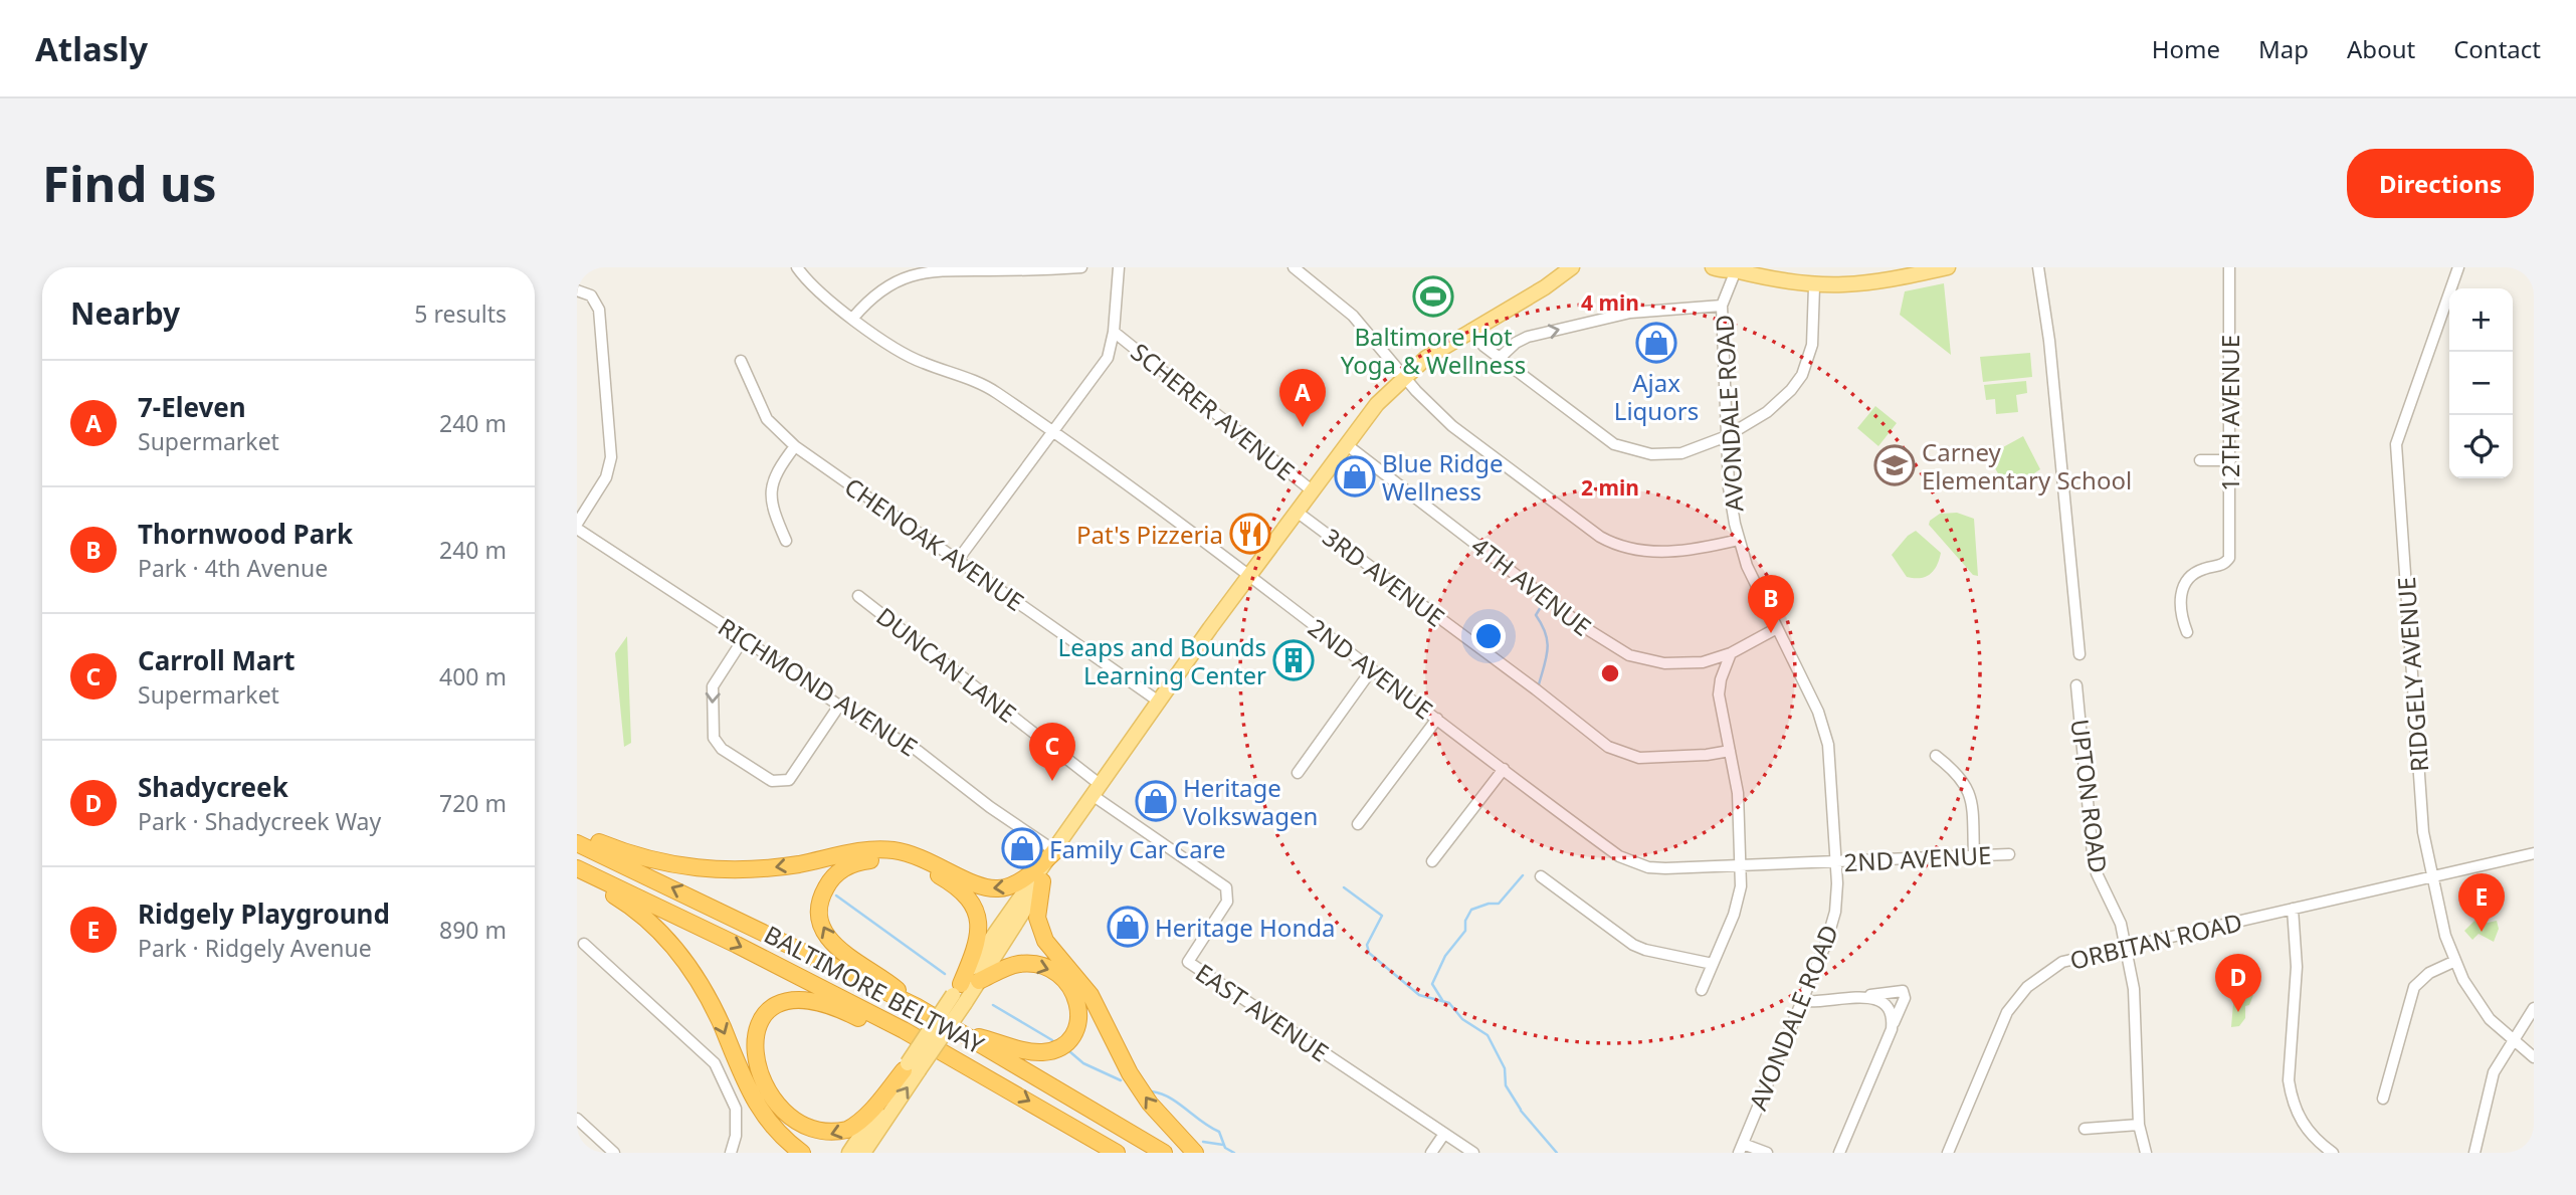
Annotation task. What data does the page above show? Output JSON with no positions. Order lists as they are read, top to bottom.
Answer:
{
  "streets": {
    "highway": ["BALTIMORE BELTWAY"],
    "street": [
      "SCHERER AVENUE",
      "AVONDALE ROAD",
      "12TH AVENUE",
      "CHENOAK AVENUE",
      "3RD AVENUE",
      "4TH AVENUE",
      "DUNCAN LANE",
      "2ND AVENUE",
      "RIDGELY AVENUE",
      "RICHMOND AVENUE",
      "UPTON ROAD",
      "ORBITAN ROAD",
      "EAST AVENUE"
    ]
  },
  "crossings": [
    ["AVONDALE ROAD", "4TH AVENUE"],
    ["AVONDALE ROAD", "2ND AVENUE"],
    ["DUNCAN LANE", "EAST AVENUE"],
    ["RIDGELY AVENUE", "ORBITAN ROAD"],
    ["UPTON ROAD", "ORBITAN ROAD"]
  ],
  "places": {
    "sports": ["Baltimore Hot Yoga & Wellness"],
    "shop": [
      "Ajax Liquors",
      "Blue Ridge Wellness",
      "Heritage Volkswagen",
      "Family Car Care",
      "Heritage Honda"
    ],
    "school or university": ["Carney Elementary School"],
    "restaurant": ["Pat's Pizzeria"],
    "building": ["Leaps and Bounds Learning Center"]
  },
  "page": {
    "header": "Atlasly",
    "nav": [
      "Home",
      "Map",
      "About",
      "Contact"
    ],
    "buttons": "Directions",
    "title": "Find us",
    "heading": ["Nearby", "5 results"],
    "map_buttons": ["+", "−"],
    "list": [
      {
        "mark": "A",
        "name": "7-Eleven",
        "note": "Supermarket",
        "value": "240 m"
      },
      {
        "mark": "B",
        "name": "Thornwood Park",
        "note": "Park · 4th Avenue",
        "value": "240 m"
      },
      {
        "mark": "C",
        "name": "Carroll Mart",
        "note": "Supermarket",
        "value": "400 m"
      },
      {
        "mark": "D",
        "name": "Shadycreek",
        "note": "Park · Shadycreek Way",
        "value": "720 m"
      },
      {
        "mark": "E",
        "name": "Ridgely Playground",
        "note": "Park · Ridgely Avenue",
        "value": "890 m"
      }
    ],
    "pins": [
      "A",
      "B",
      "C",
      "E",
      "D"
    ]
  },
  "rings": ["4 min", "2 min"]
}
